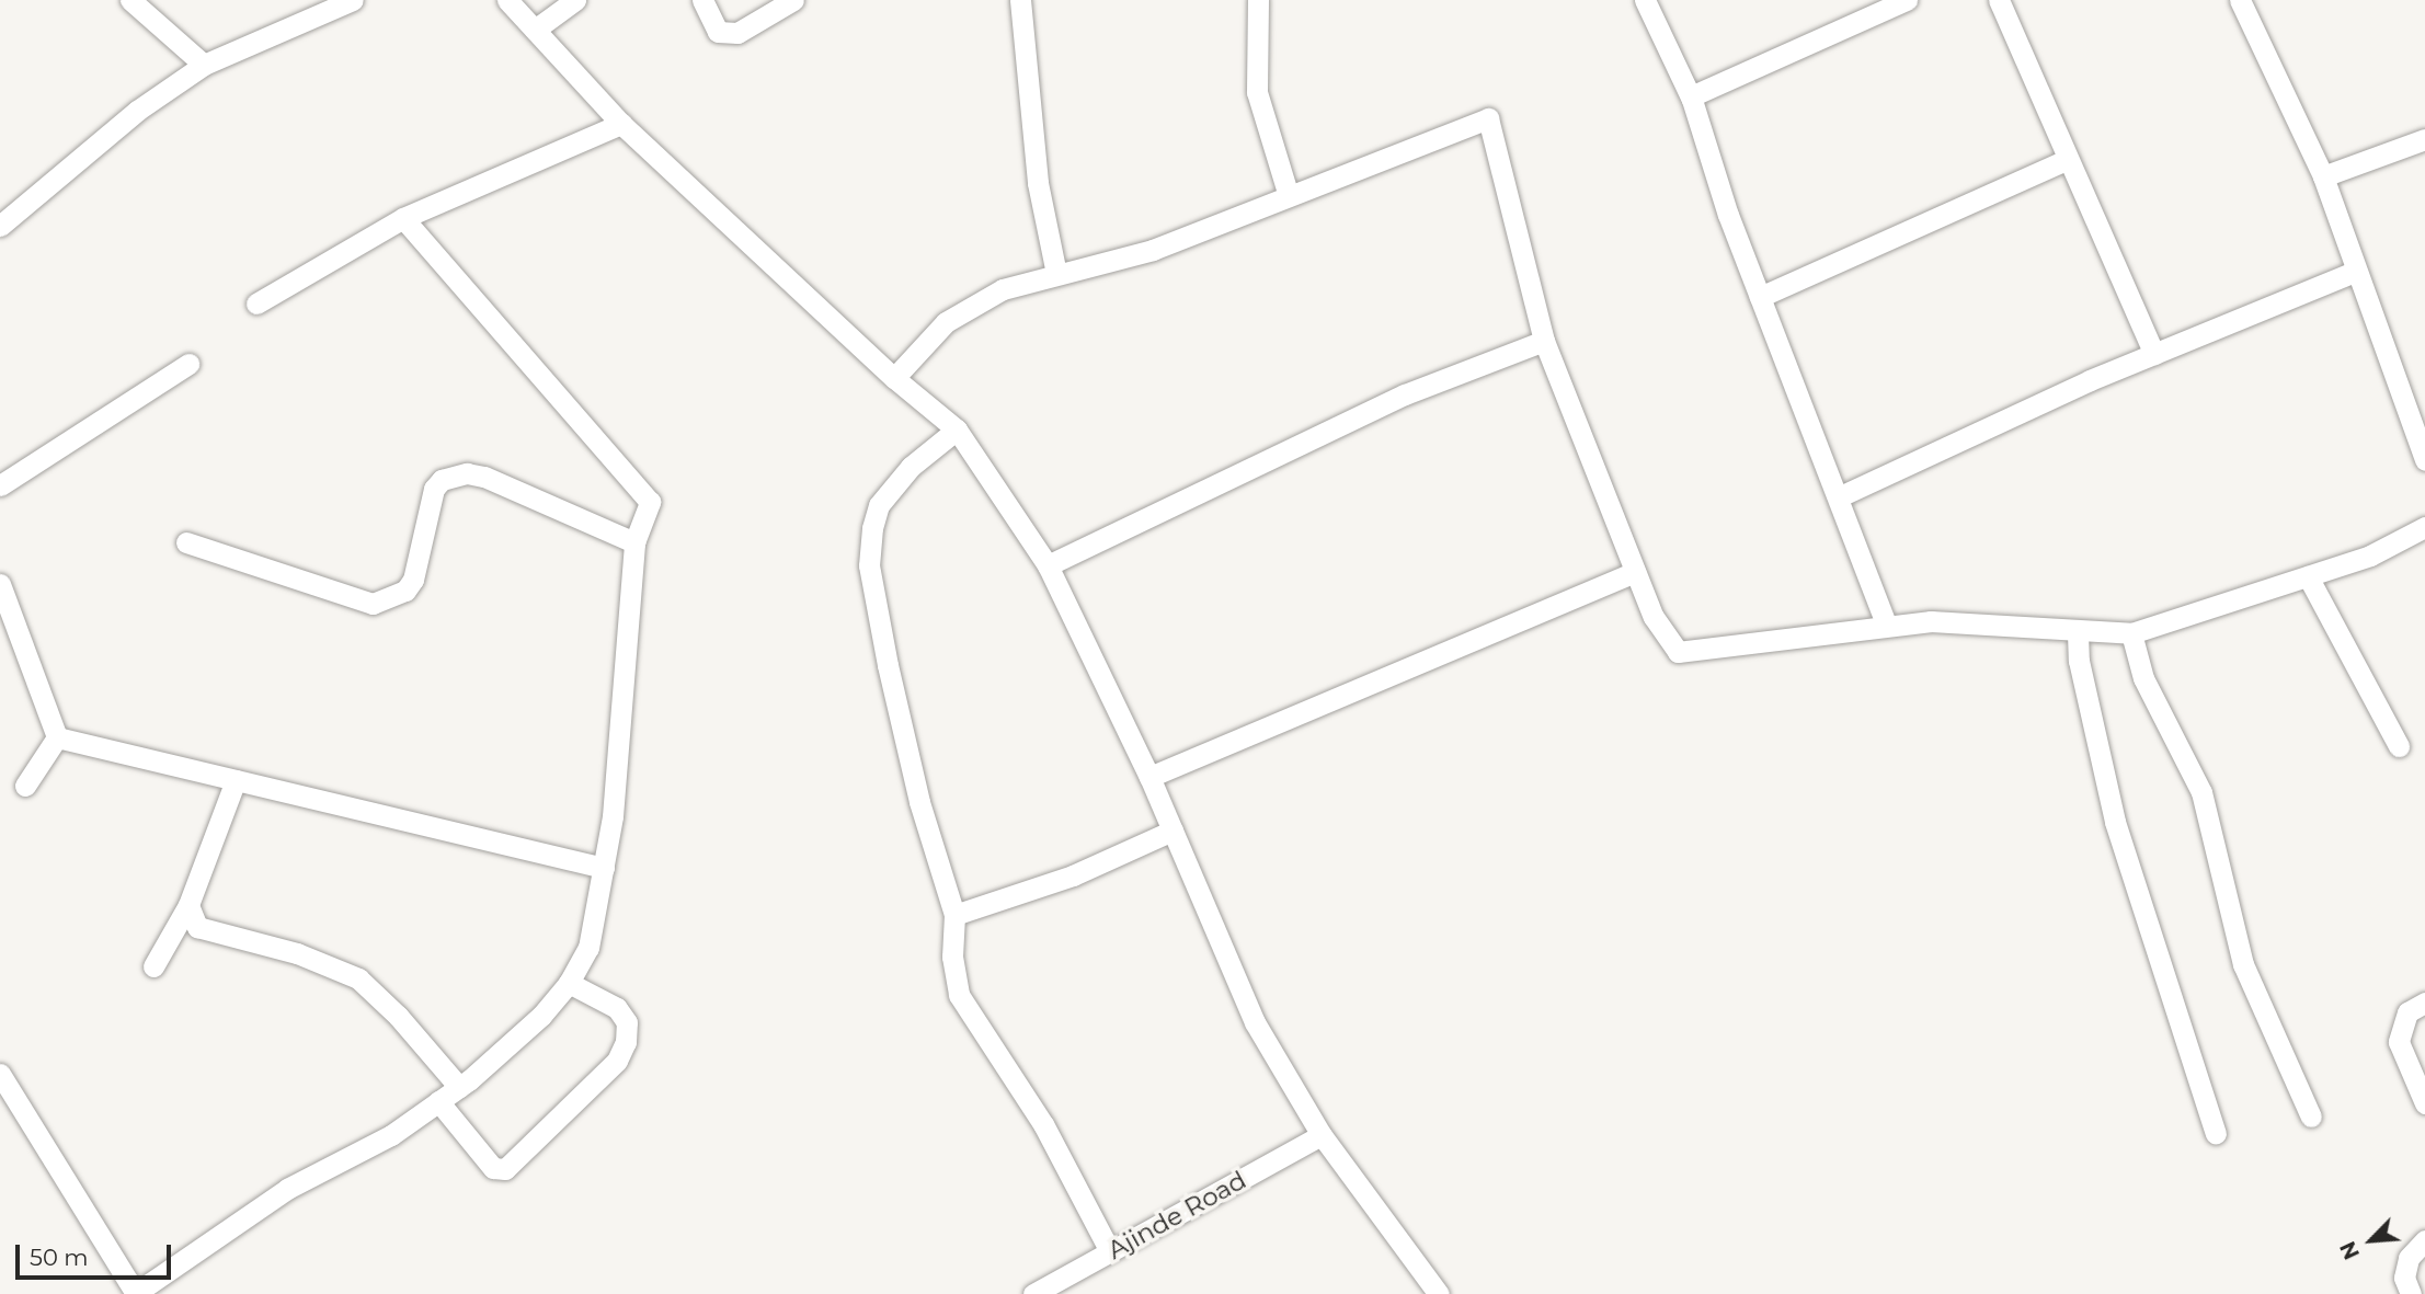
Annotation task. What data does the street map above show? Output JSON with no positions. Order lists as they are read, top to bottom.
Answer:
{
  "streets": {
    "street": ["Ajinde Road"]
  },
  "scale_bar": "50 m",
  "north": "bottom left"
}
